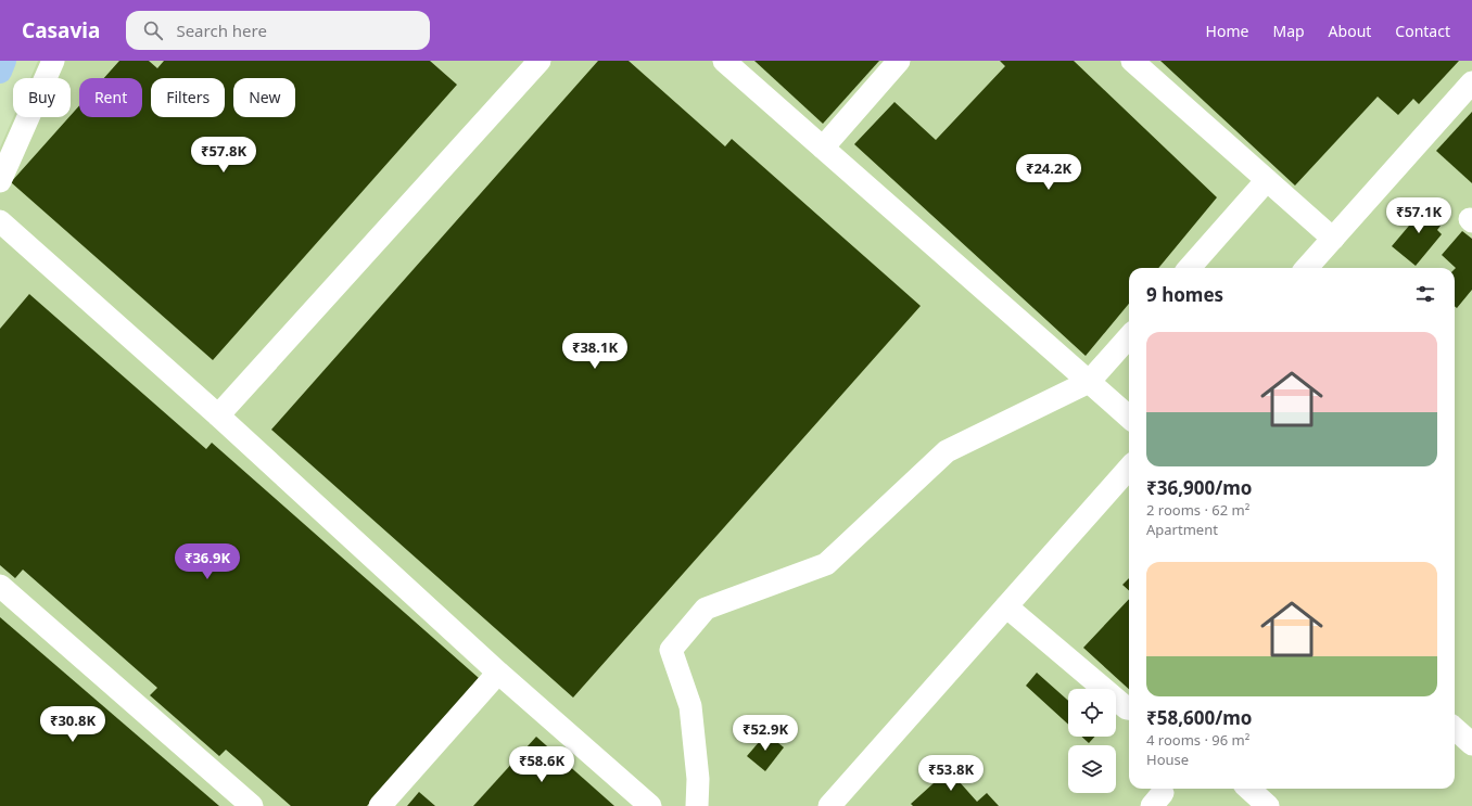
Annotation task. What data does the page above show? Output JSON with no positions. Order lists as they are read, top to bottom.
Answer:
{
  "page": {
    "header": "Casavia",
    "search": "Search here",
    "nav": [
      "Home",
      "Map",
      "About",
      "Contact"
    ],
    "chip": [
      "Buy",
      "Rent",
      "Filters",
      "New"
    ],
    "price": [
      "₹57.8K",
      "₹24.2K",
      "₹57.1K",
      "₹38.1K",
      "₹36.9K",
      "₹30.8K",
      "₹52.9K",
      "₹58.6K",
      "₹53.8K"
    ],
    "heading": "9 homes",
    "list": [
      {
        "name": "₹36,900/mo",
        "note": "2 rooms · 62 m² · Apartment"
      },
      {
        "name": "₹58,600/mo",
        "note": "4 rooms · 96 m² · House"
      }
    ]
  }
}
